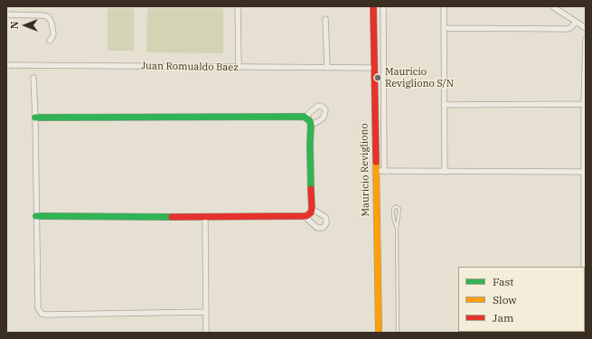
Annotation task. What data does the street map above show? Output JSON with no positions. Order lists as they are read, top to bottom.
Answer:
{
  "streets": {
    "street": ["Juan Romualdo Baez", "Mauricio Revigliono"]
  },
  "crossings": [
    ["Juan Romualdo Baez", "Mauricio Revigliono"]
  ],
  "places": ["Mauricio Revigliono S/N"],
  "legend": ["Fast", "Slow", "Jam"],
  "north": "left"
}
